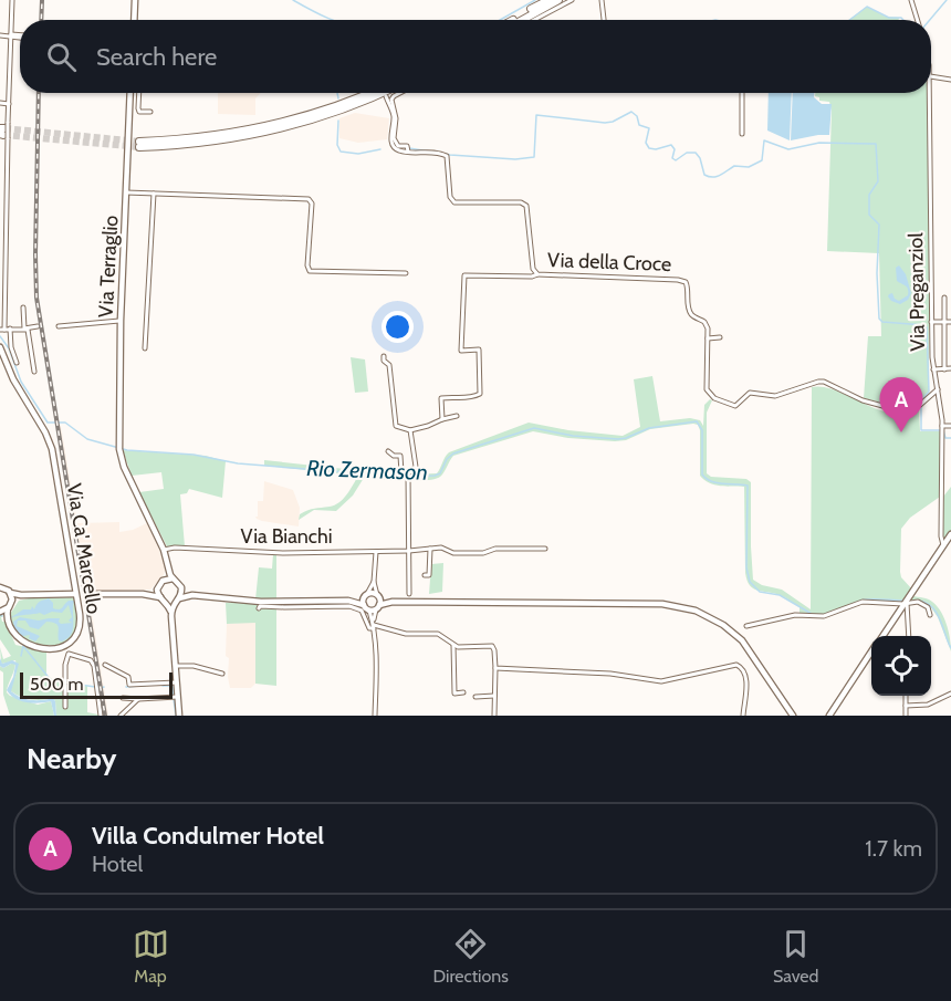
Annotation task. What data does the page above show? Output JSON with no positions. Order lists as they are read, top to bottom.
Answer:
{
  "streets": {
    "main road": ["Via Terraglio", "Via Ca' Marcello"],
    "street": ["Via della Croce", "Via Preganziol", "Via Bianchi"]
  },
  "crossings": [
    ["Via Terraglio", "Via Bianchi"]
  ],
  "water": ["Rio Zermason"],
  "scale_bar": "500 m",
  "page": {
    "search": "Search here",
    "pins": "A",
    "scale": "500 m",
    "heading": "Nearby",
    "list": [
      {
        "mark": "A",
        "name": "Villa Condulmer Hotel",
        "note": "Hotel",
        "value": "1.7 km"
      }
    ],
    "nav": ["Map", "Directions", "Saved"]
  }
}
